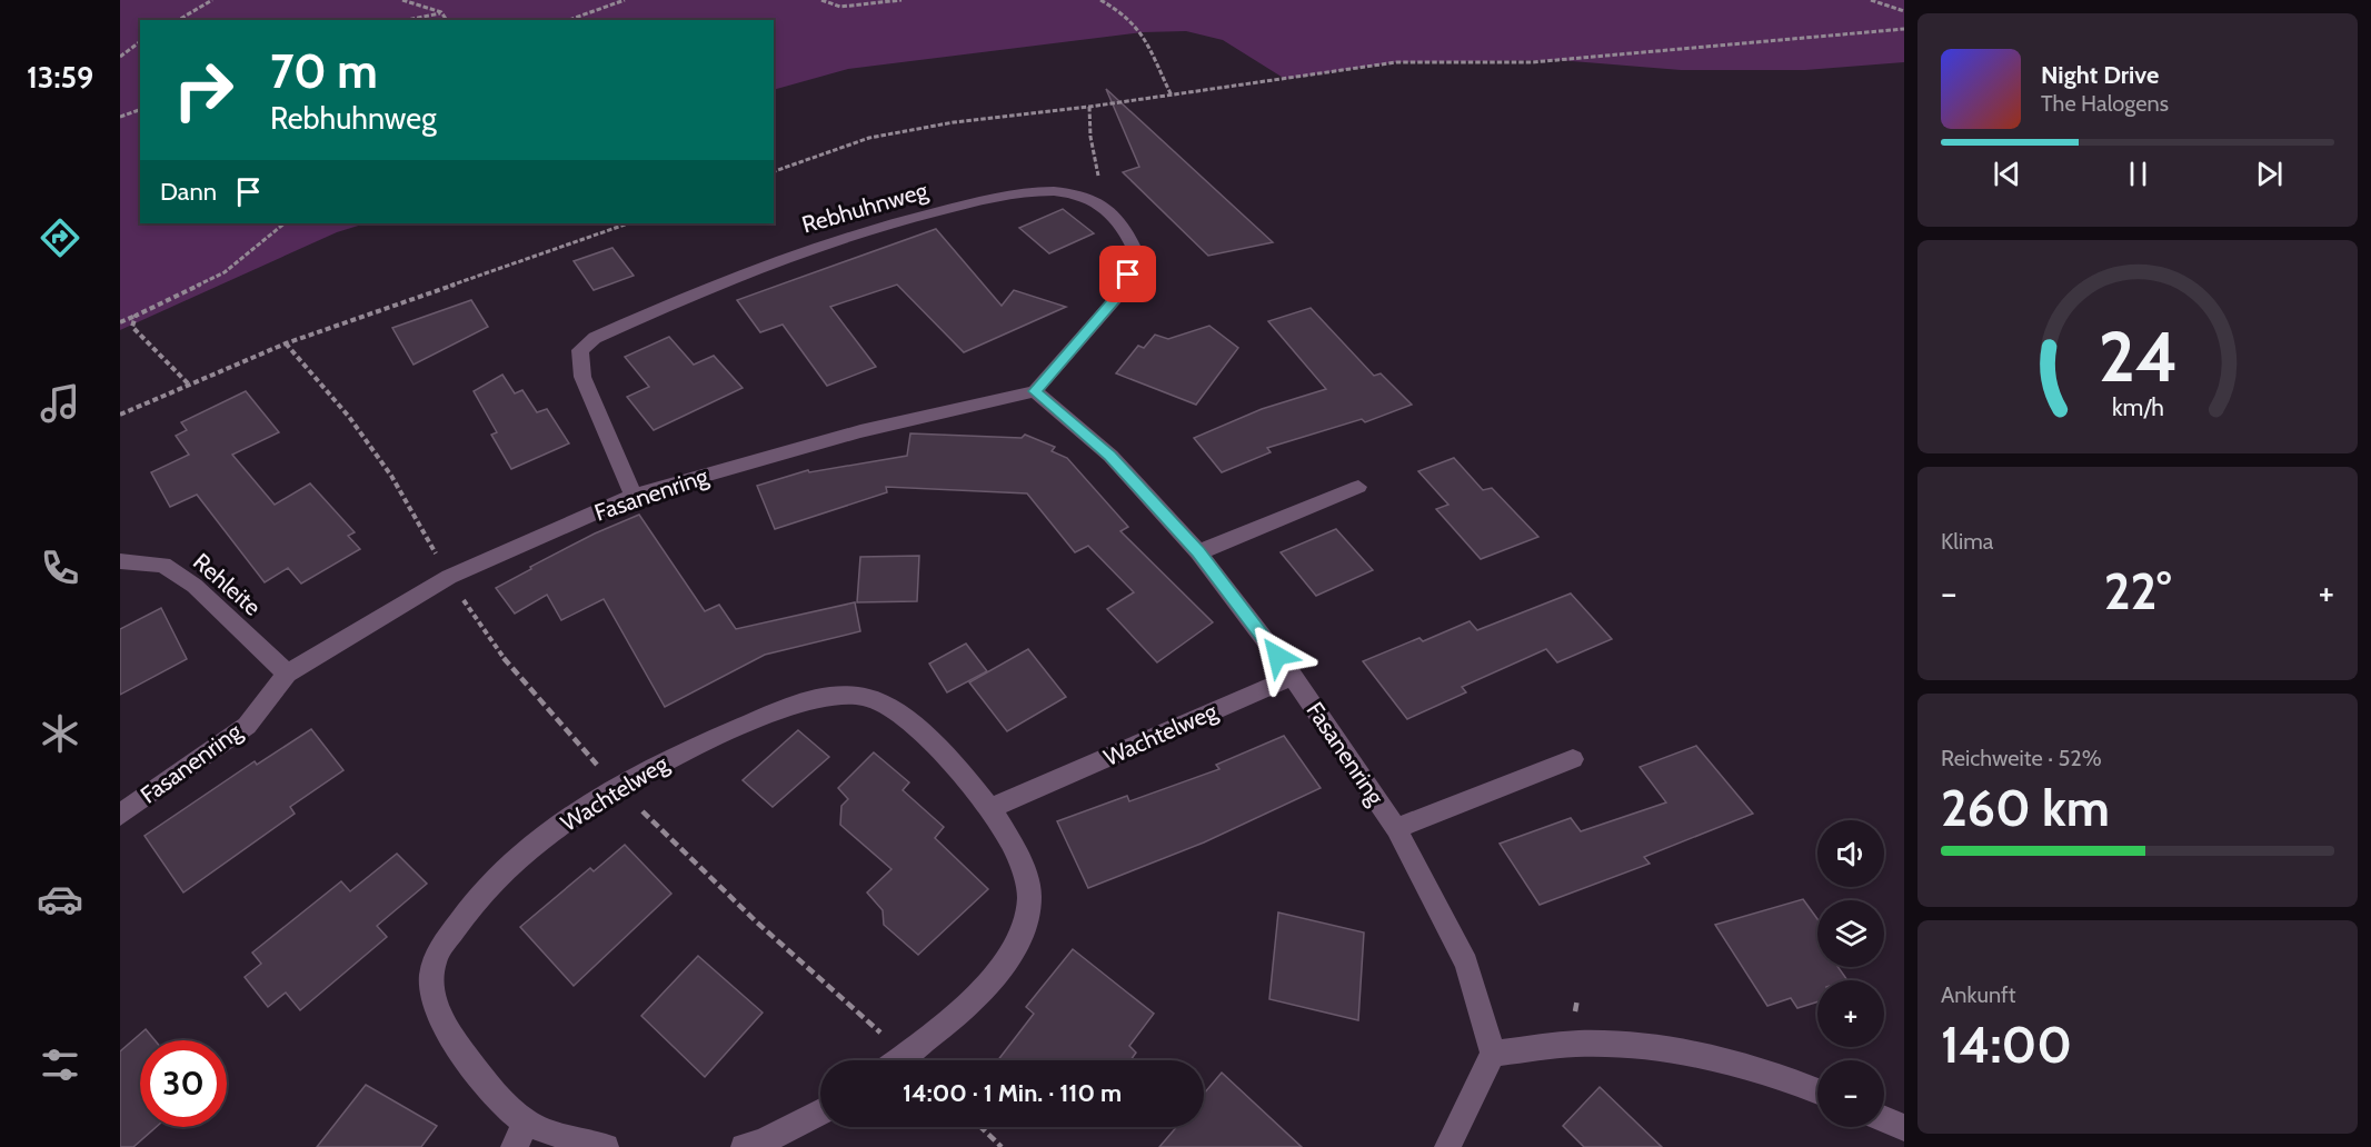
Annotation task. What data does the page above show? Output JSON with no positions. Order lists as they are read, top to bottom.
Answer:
{
  "streets": {
    "street": [
      "Rebhuhnweg",
      "Fasanenring",
      "Rehleite",
      "Wachtelweg"
    ]
  },
  "crossings": [
    ["Rebhuhnweg", "Fasanenring"],
    ["Fasanenring", "Rehleite"],
    ["Fasanenring", "Wachtelweg"]
  ],
  "page": {
    "tabs": "13:59",
    "turn": ["70 m", "Rebhuhnweg"],
    "song": ["Night Drive", "The Halogens"],
    "then": "Dann",
    "tile": [
      "Klima",
      ["Reichweite · 52%", "260 km"],
      ["Ankunft", "14:00"]
    ],
    "heat": ["−", "22°", "+"],
    "map_buttons": ["+", "−"],
    "limit": "30",
    "trip": "14:00 · 1 Min. · 110 m",
    "gauge": ["24", "km/h"]
  }
}
